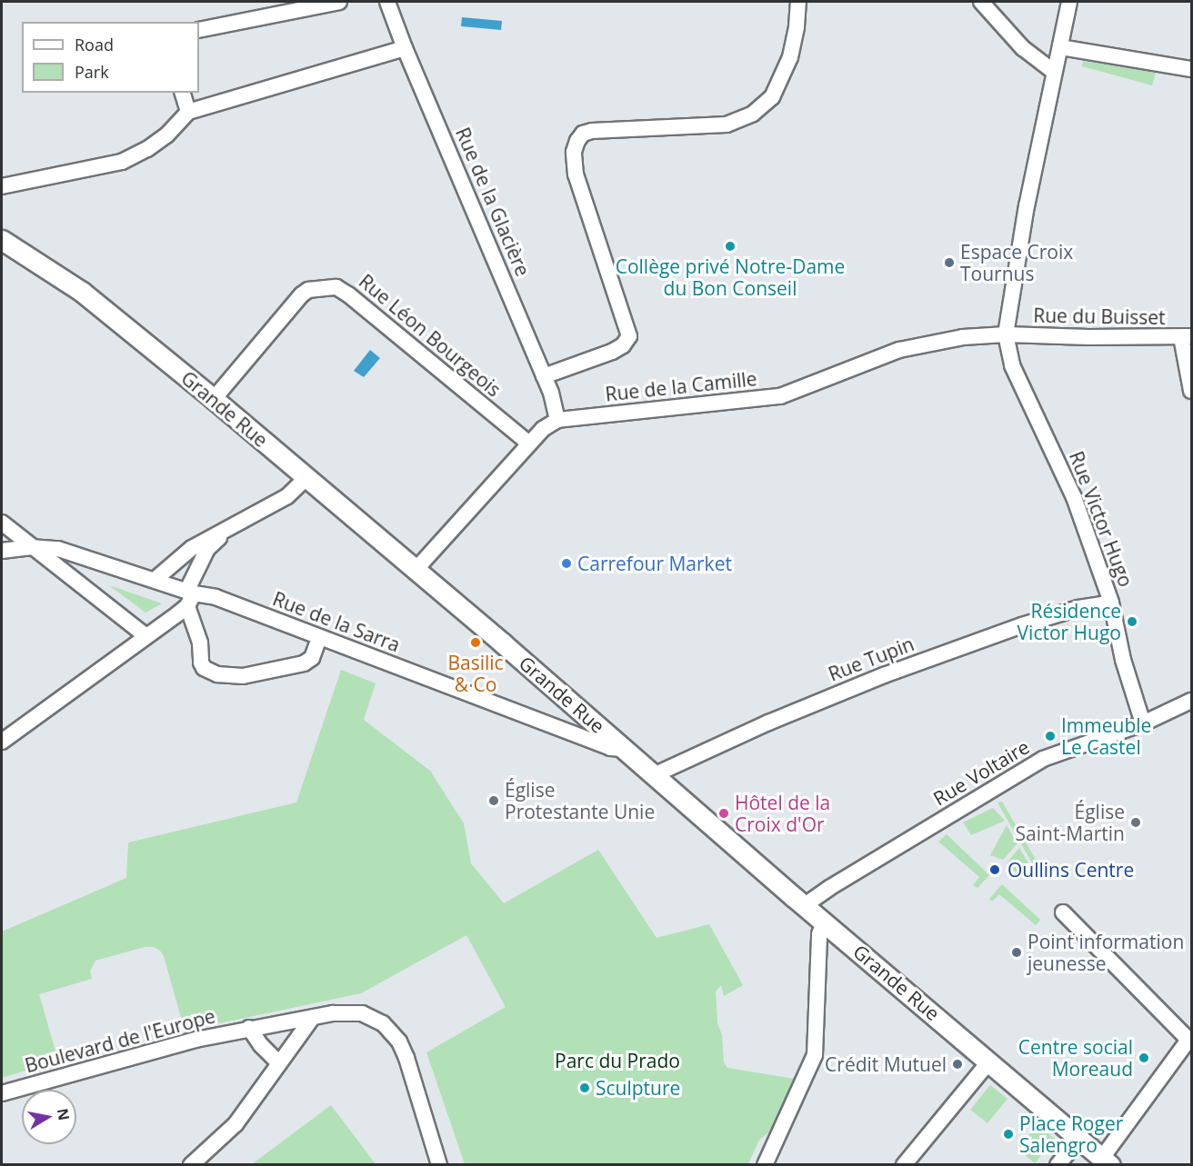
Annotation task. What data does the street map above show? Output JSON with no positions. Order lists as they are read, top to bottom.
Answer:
{
  "streets": {
    "main road": ["Grande Rue"],
    "street": [
      "Rue de la Glacière",
      "Rue du Buisset",
      "Rue Léon Bourgeois",
      "Rue de la Camille",
      "Rue Victor Hugo",
      "Rue de la Sarra",
      "Rue Tupin",
      "Rue Voltaire",
      "Boulevard de l'Europe"
    ]
  },
  "crossings": [
    ["Rue de la Glacière", "Rue de la Camille"],
    ["Rue du Buisset", "Rue de la Camille"],
    ["Rue du Buisset", "Rue Victor Hugo"],
    ["Rue Léon Bourgeois", "Grande Rue"],
    ["Rue de la Camille", "Rue Victor Hugo"],
    ["Grande Rue", "Rue de la Sarra"],
    ["Grande Rue", "Rue Tupin"],
    ["Grande Rue", "Rue Voltaire"],
    ["Rue Victor Hugo", "Rue Tupin"],
    ["Rue Victor Hugo", "Rue Voltaire"]
  ],
  "parks": ["Parc du Prado"],
  "places": [
    "Collège privé Notre-Dame du Bon Conseil",
    "Espace Croix Tournus",
    "Carrefour Market",
    "Résidence Victor Hugo",
    "Basilic & Co",
    "Immeuble Le Castel",
    "Église Protestante Unie",
    "Hôtel de la Croix d'Or",
    "Église Saint-Martin",
    "Oullins Centre",
    "Point information jeunesse",
    "Centre social Moreaud",
    "Crédit Mutuel",
    "Sculpture",
    "Place Roger Salengro"
  ],
  "legend": ["Road", "Park"],
  "north": "right"
}
